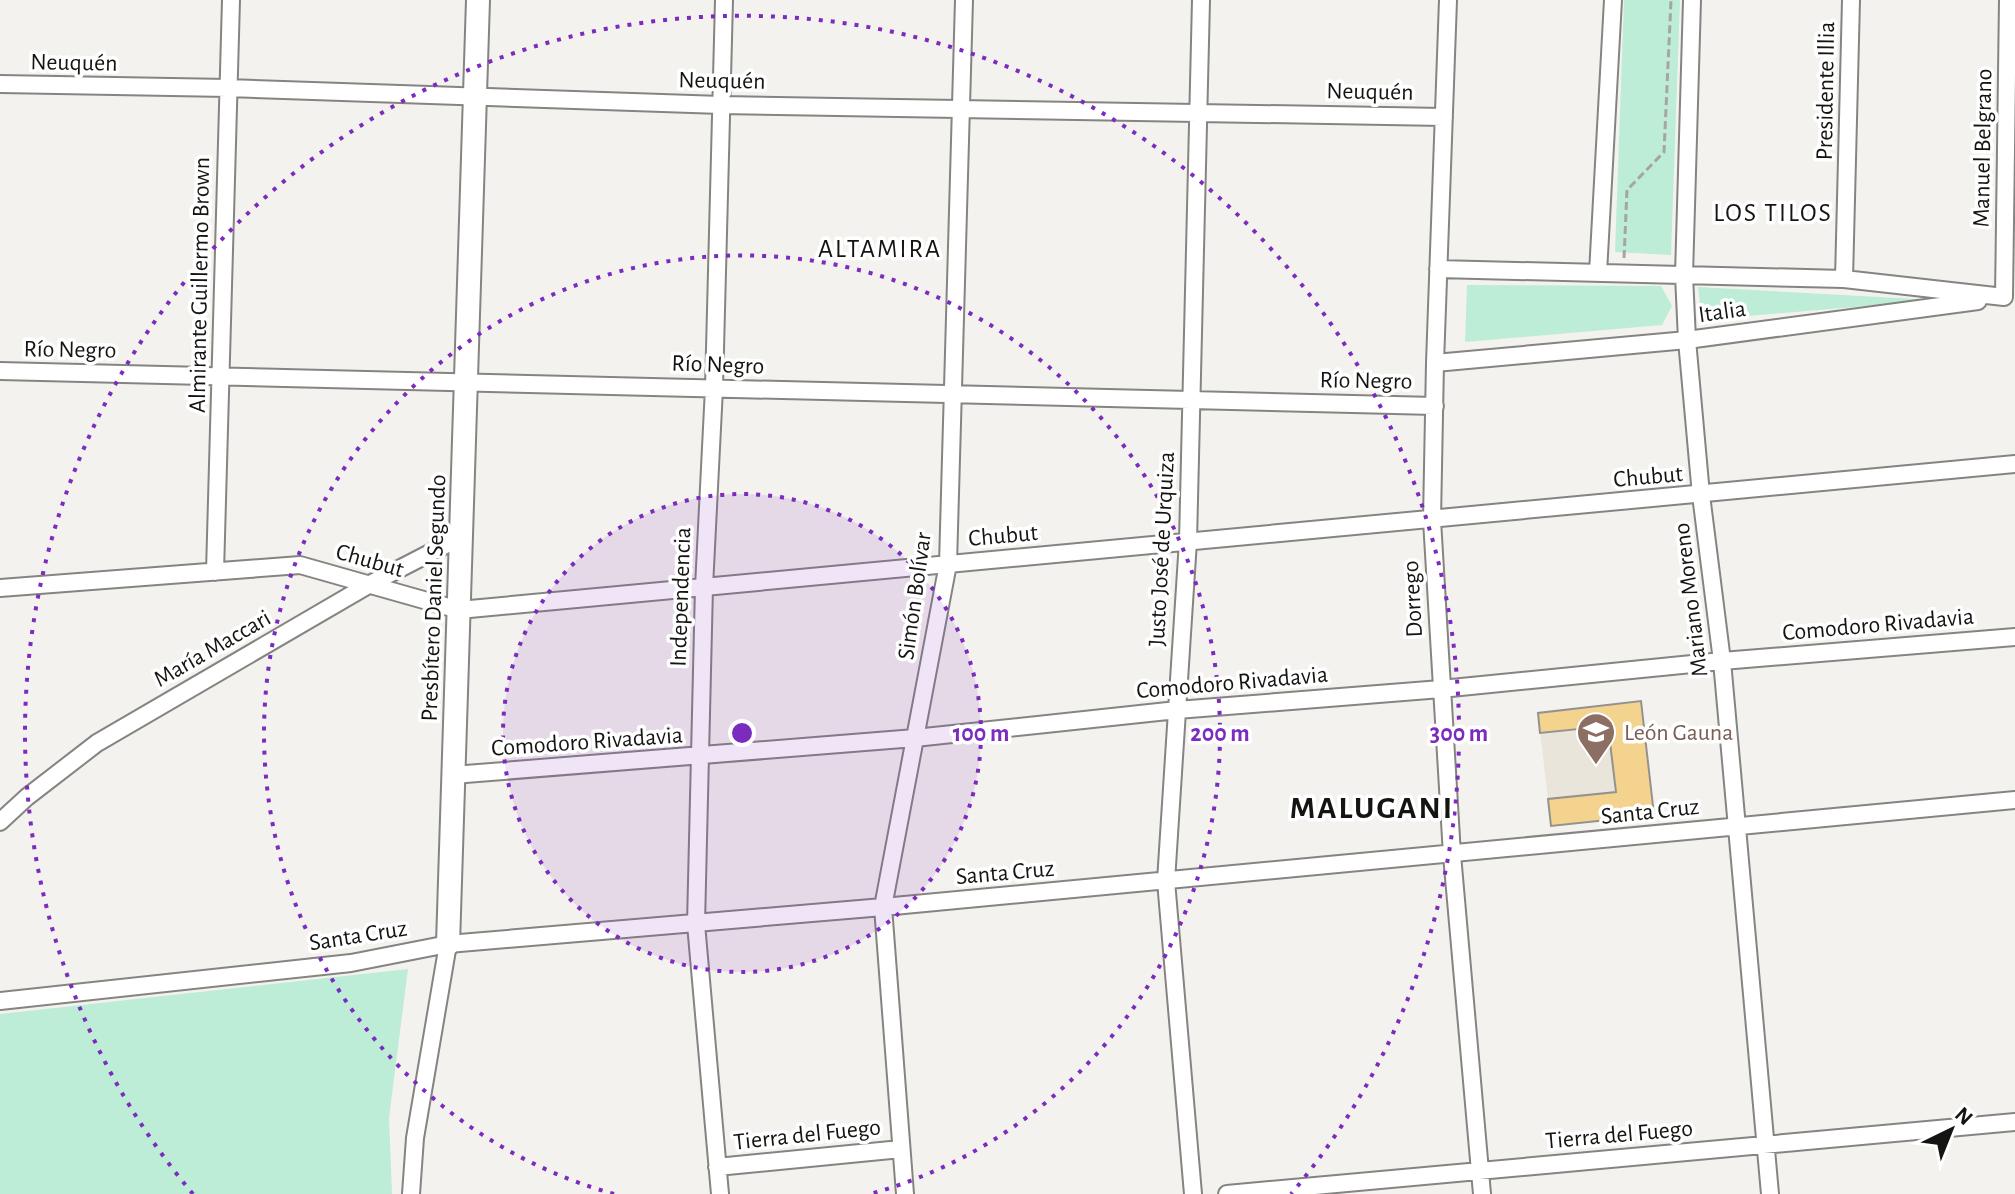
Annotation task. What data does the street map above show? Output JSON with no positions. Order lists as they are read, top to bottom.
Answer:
{
  "streets": {
    "main road": ["Presbítero Daniel Segundo"],
    "street": [
      "Neuquén",
      "Presidente Illia",
      "Manuel Belgrano",
      "Almirante Guillermo Brown",
      "Italia",
      "Río Negro",
      "Chubut",
      "Justo José de Urquiza",
      "Simón Bolívar",
      "Independencia",
      "Dorrego",
      "Mariano Moreno",
      "Comodoro Rivadavia",
      "María Maccari",
      "Santa Cruz",
      "Tierra del Fuego"
    ]
  },
  "crossings": [
    ["Neuquén", "Almirante Guillermo Brown"],
    ["Neuquén", "Justo José de Urquiza"],
    ["Neuquén", "Simón Bolívar"],
    ["Neuquén", "Independencia"],
    ["Neuquén", "Presbítero Daniel Segundo"],
    ["Neuquén", "Dorrego"],
    ["Manuel Belgrano", "Italia"],
    ["Almirante Guillermo Brown", "Río Negro"],
    ["Almirante Guillermo Brown", "Chubut"],
    ["Italia", "Dorrego"],
    ["Italia", "Mariano Moreno"],
    ["Río Negro", "Justo José de Urquiza"],
    ["Río Negro", "Simón Bolívar"],
    ["Río Negro", "Independencia"],
    ["Río Negro", "Presbítero Daniel Segundo"],
    ["Río Negro", "Dorrego"],
    ["Chubut", "Justo José de Urquiza"],
    ["Chubut", "Simón Bolívar"],
    ["Chubut", "Independencia"],
    ["Chubut", "Presbítero Daniel Segundo"],
    ["Chubut", "Dorrego"],
    ["Chubut", "Mariano Moreno"],
    ["Chubut", "María Maccari"],
    ["Justo José de Urquiza", "Comodoro Rivadavia"],
    ["Justo José de Urquiza", "Santa Cruz"],
    ["Simón Bolívar", "Comodoro Rivadavia"],
    ["Simón Bolívar", "Santa Cruz"],
    ["Simón Bolívar", "Tierra del Fuego"],
    ["Independencia", "Comodoro Rivadavia"],
    ["Independencia", "Santa Cruz"],
    ["Independencia", "Tierra del Fuego"],
    ["Presbítero Daniel Segundo", "Comodoro Rivadavia"],
    ["Presbítero Daniel Segundo", "María Maccari"],
    ["Presbítero Daniel Segundo", "Santa Cruz"],
    ["Dorrego", "Comodoro Rivadavia"],
    ["Dorrego", "Santa Cruz"],
    ["Dorrego", "Tierra del Fuego"],
    ["Mariano Moreno", "Comodoro Rivadavia"],
    ["Mariano Moreno", "Santa Cruz"],
    ["Mariano Moreno", "Tierra del Fuego"]
  ],
  "districts": ["LOS TILOS", "ALTAMIRA", "MALUGANI"],
  "places": {
    "school or university": ["León Gauna"]
  },
  "north": "top right",
  "rings": ["100 m", "200 m", "300 m"]
}
